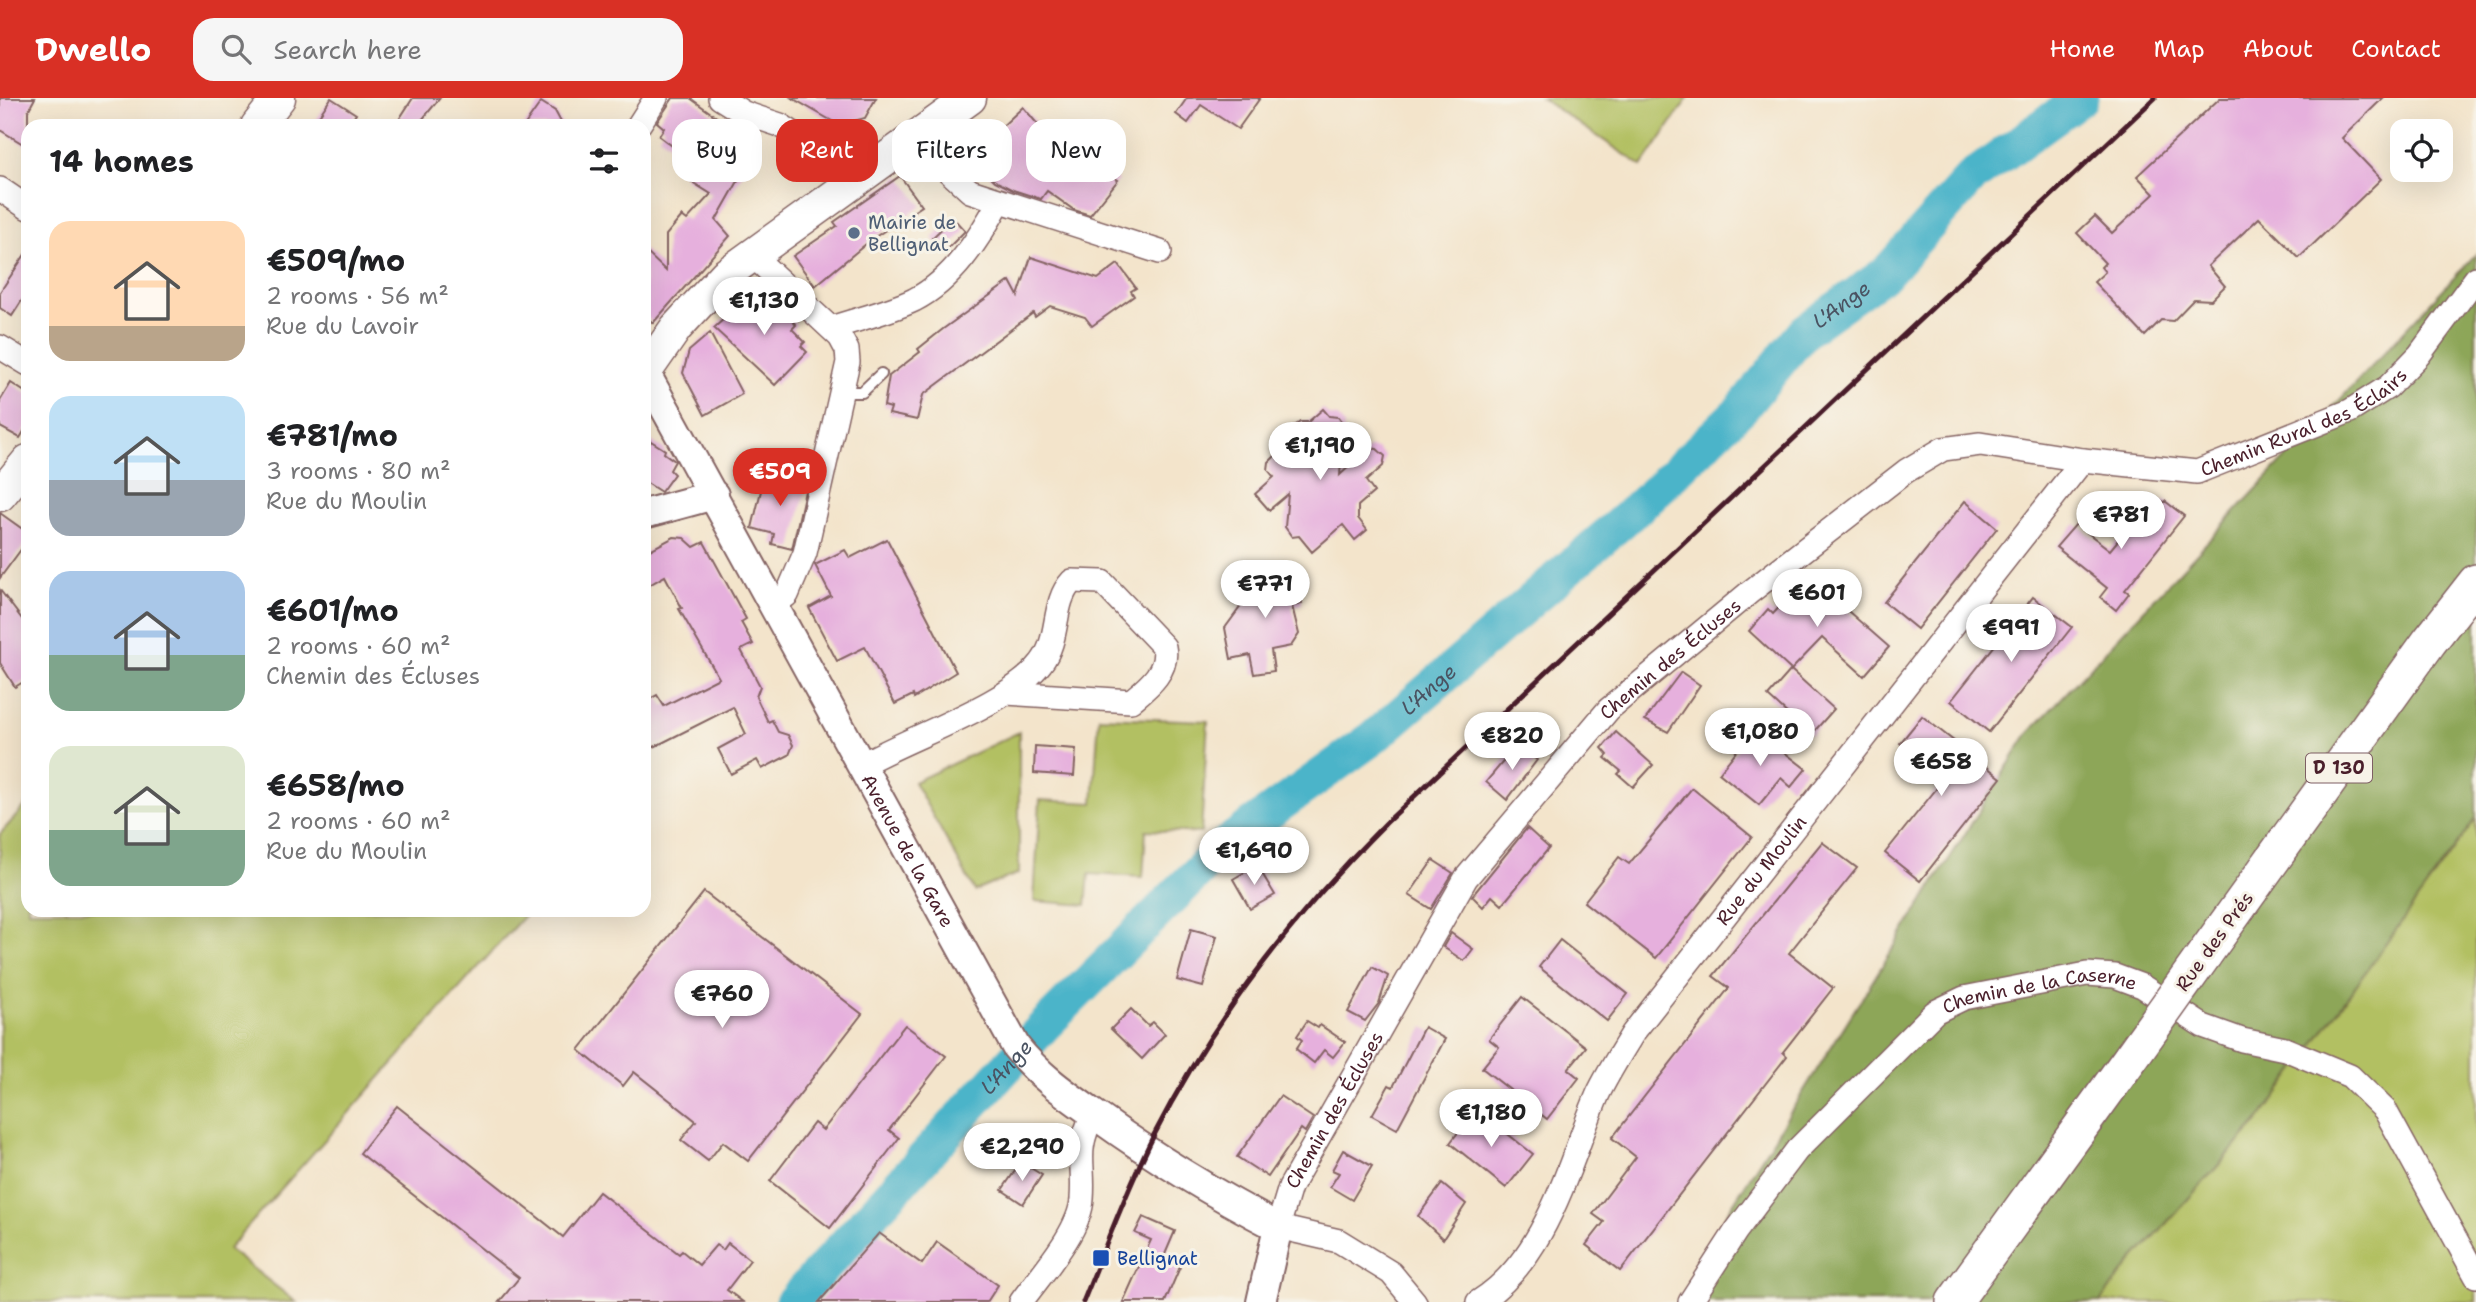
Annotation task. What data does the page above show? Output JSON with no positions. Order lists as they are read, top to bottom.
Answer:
{
  "streets": {
    "main road": ["D 130", "Rue des Prés"],
    "street": [
      "Chemin Rural des Éclairs",
      "Chemin des Écluses",
      "Avenue de la Gare",
      "Rue du Moulin",
      "Chemin de la Caserne"
    ]
  },
  "crossings": [
    ["Chemin Rural des Éclairs", "Chemin des Écluses"],
    ["Chemin Rural des Éclairs", "Rue du Moulin"],
    ["Chemin des Écluses", "Avenue de la Gare"],
    ["Chemin des Écluses", "Rue du Moulin"]
  ],
  "water": ["L'Ange"],
  "places": {
    "other": ["Mairie de Bellignat"],
    "transit": ["Bellignat"]
  },
  "page": {
    "header": "Dwello",
    "search": "Search here",
    "nav": [
      "Home",
      "Map",
      "About",
      "Contact"
    ],
    "chip": [
      "Buy",
      "Rent",
      "Filters",
      "New"
    ],
    "heading": "14 homes",
    "list": [
      {
        "name": "€509/mo",
        "note": "2 rooms · 56 m² · Rue du Lavoir"
      },
      {
        "name": "€781/mo",
        "note": "3 rooms · 80 m² · Rue du Moulin"
      },
      {
        "name": "€601/mo",
        "note": "2 rooms · 60 m² · Chemin des Écluses"
      },
      {
        "name": "€658/mo",
        "note": "2 rooms · 60 m² · Rue du Moulin"
      }
    ],
    "price": [
      "€1,130",
      "€1,190",
      "€509",
      "€781",
      "€771",
      "€601",
      "€991",
      "€1,080",
      "€820",
      "€658",
      "€1,690",
      "€760",
      "€1,180",
      "€2,290"
    ]
  }
}
